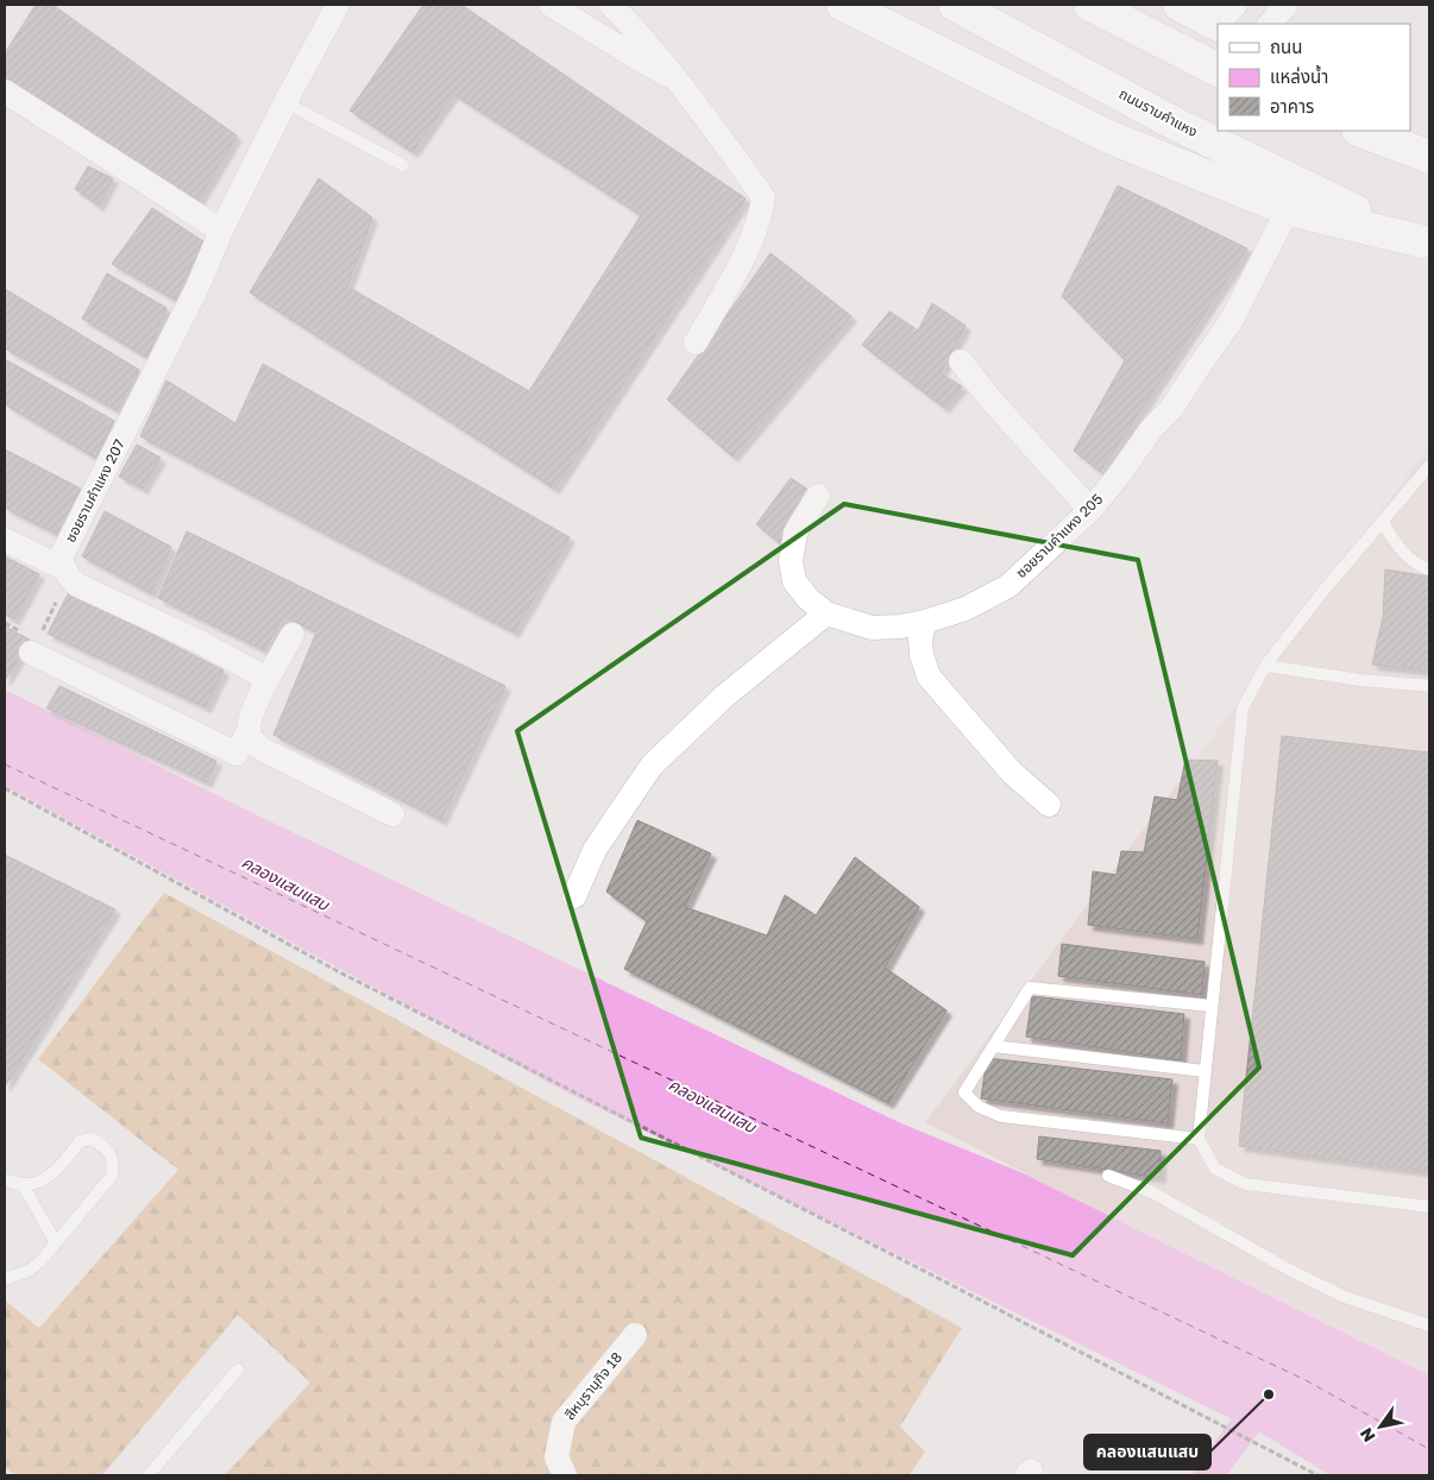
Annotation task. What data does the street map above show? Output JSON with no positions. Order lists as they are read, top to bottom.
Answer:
{
  "streets": {
    "main road": ["ถนนรามคำแหง"],
    "street": ["ซอยรามคำแหง 207", "ซอยรามคำแหง 205", "สีหบุรานุกิจ 18"]
  },
  "water": ["คลองแสนแสบ"],
  "places": ["คลองแสนแสบ"],
  "legend": ["ถนน", "แหล่งน้ำ", "อาคาร"],
  "north": "bottom left"
}
